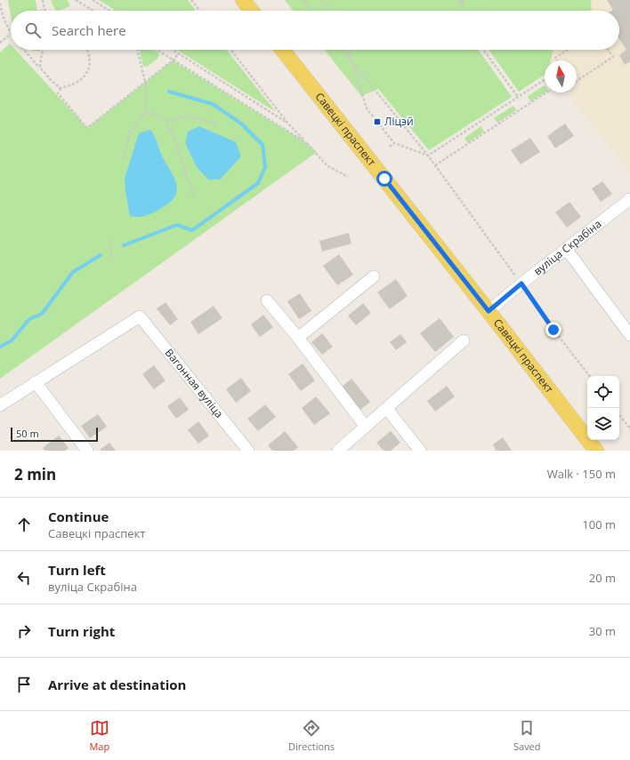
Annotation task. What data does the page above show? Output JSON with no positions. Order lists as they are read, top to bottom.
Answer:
{
  "streets": {
    "main road": ["Савецкі праспект"],
    "street": ["вуліца Скрабіна", "Вагонная вуліца"]
  },
  "crossings": [
    ["Савецкі праспект", "вуліца Скрабіна"]
  ],
  "places": {
    "transit": ["Ліцэй"]
  },
  "scale_bar": "50 m",
  "north": "top",
  "page": {
    "search": "Search here",
    "scale": "50 m",
    "heading": ["2 min", "Walk · 150 m"],
    "list": [
      ["Continue", "Савецкі праспект", "100 m"],
      ["Turn left", "вуліца Скрабіна", "20 m"],
      ["Turn right", "30 m"],
      "Arrive at destination"
    ],
    "nav": ["Map", "Directions", "Saved"]
  }
}
